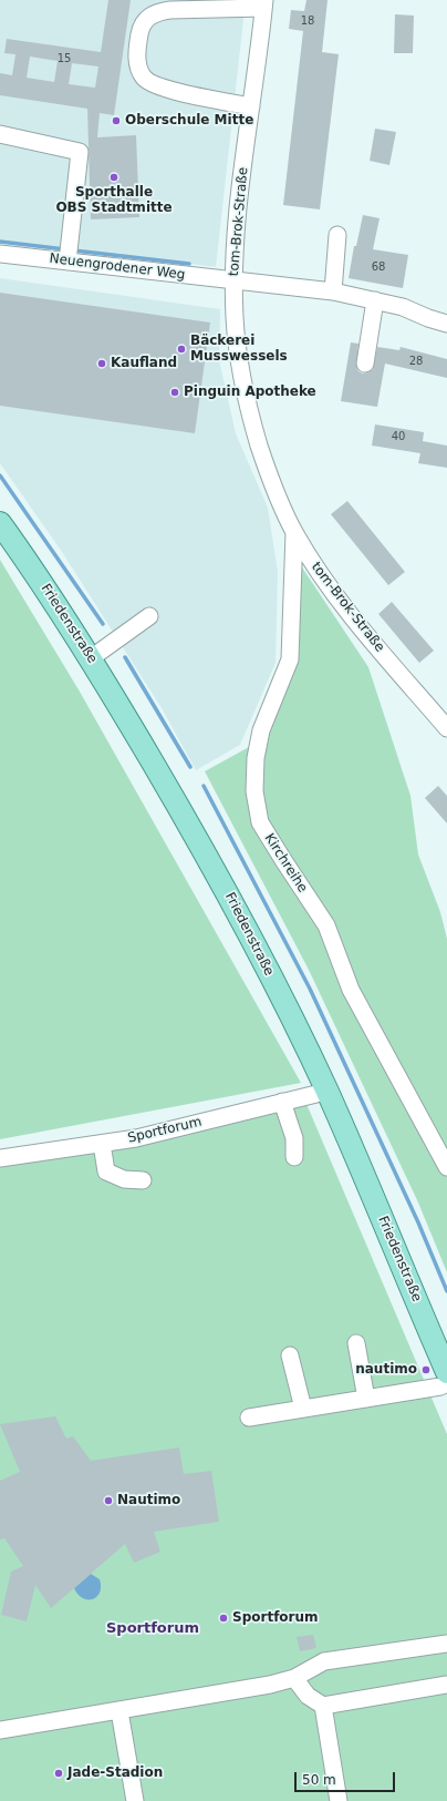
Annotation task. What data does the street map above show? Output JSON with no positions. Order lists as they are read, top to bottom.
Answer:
{
  "streets": {
    "main road": ["Friedenstraße"],
    "street": [
      "tom-Brok-Straße",
      "Neuengrodener Weg",
      "Kirchreihe",
      "Sportforum"
    ]
  },
  "crossings": [
    ["tom-Brok-Straße", "Neuengrodener Weg"],
    ["tom-Brok-Straße", "Kirchreihe"],
    ["Friedenstraße", "Sportforum"]
  ],
  "districts": ["Sportforum"],
  "places": [
    "Oberschule Mitte",
    "Sporthalle OBS Stadtmitte",
    "Bäckerei Musswessels",
    "Kaufland",
    "Pinguin Apotheke",
    "nautimo",
    "Nautimo",
    "Sportforum",
    "Jade-Stadion"
  ],
  "house_numbers": [
    "18",
    "15",
    "68",
    "28",
    "40"
  ],
  "scale_bar": "50 m"
}
